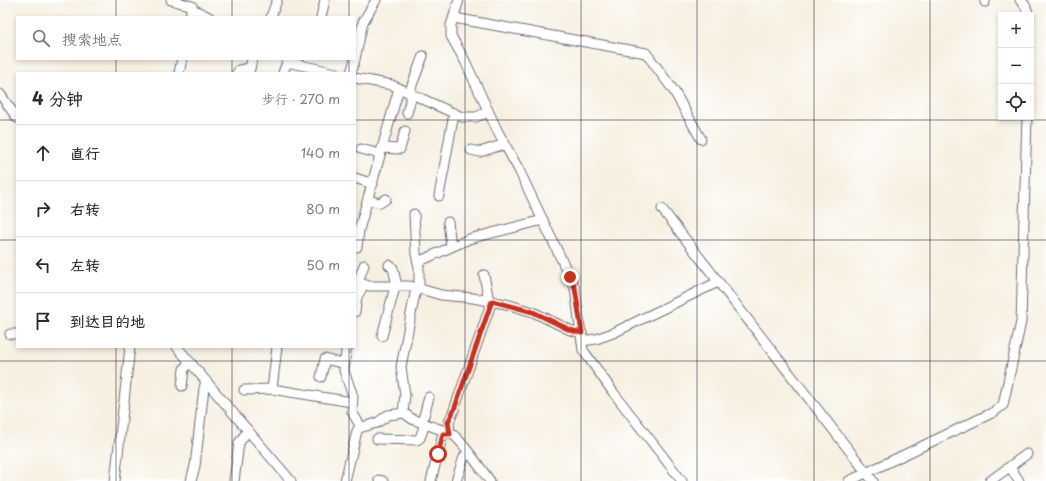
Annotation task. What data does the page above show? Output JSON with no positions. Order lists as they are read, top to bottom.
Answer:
{
  "page": {
    "map_buttons": ["+", "−"],
    "search": "搜索地点",
    "heading": ["4 分钟", "步行 · 270 m"],
    "list": [
      ["直行", "140 m"],
      ["右转", "80 m"],
      ["左转", "50 m"],
      "到达目的地"
    ]
  }
}
